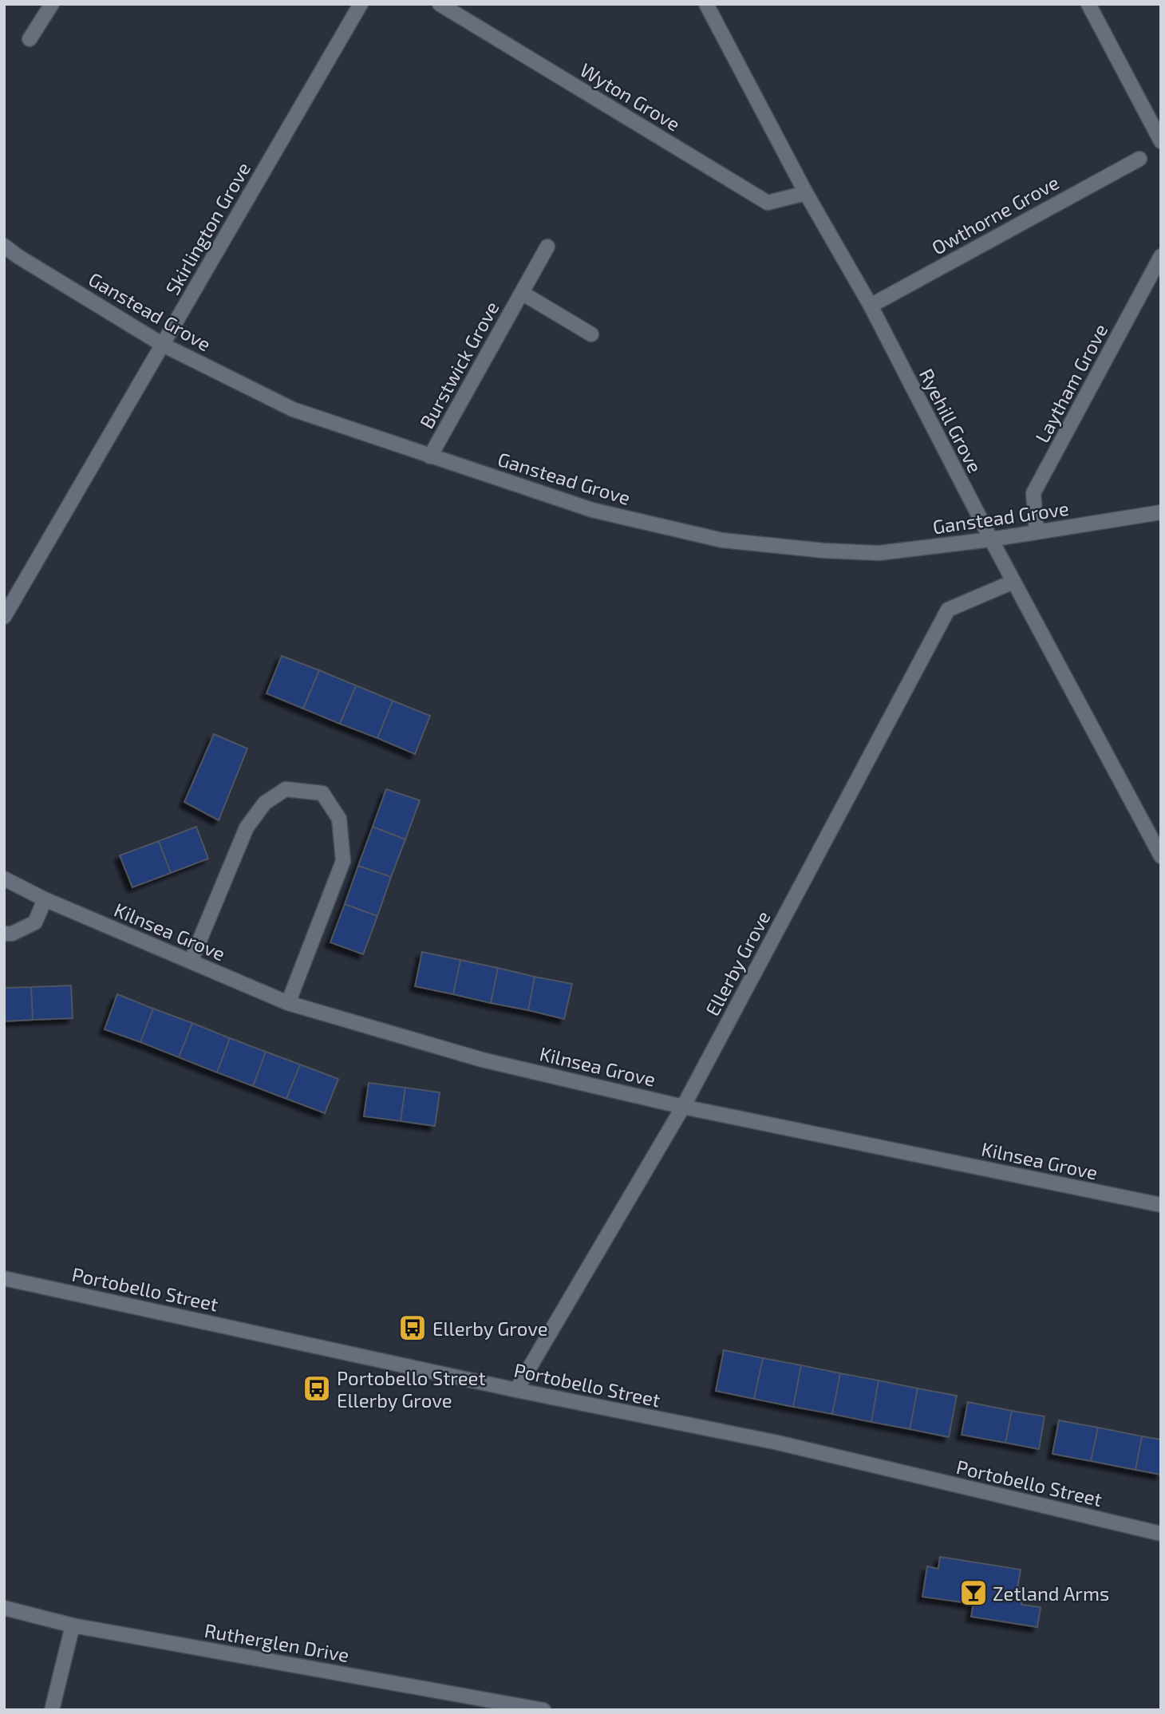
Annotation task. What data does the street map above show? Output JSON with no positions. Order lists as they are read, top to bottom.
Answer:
{
  "streets": {
    "street": [
      "Wyton Grove",
      "Owthorne Grove",
      "Skirlington Grove",
      "Ganstead Grove",
      "Burstwick Grove",
      "Laytham Grove",
      "Ryehill Grove",
      "Kilnsea Grove",
      "Ellerby Grove",
      "Portobello Street",
      "Rutherglen Drive"
    ]
  },
  "crossings": [
    ["Wyton Grove", "Ryehill Grove"],
    ["Owthorne Grove", "Ryehill Grove"],
    ["Skirlington Grove", "Ganstead Grove"],
    ["Ganstead Grove", "Burstwick Grove"],
    ["Ganstead Grove", "Laytham Grove"],
    ["Ganstead Grove", "Ryehill Grove"],
    ["Ryehill Grove", "Ellerby Grove"],
    ["Kilnsea Grove", "Ellerby Grove"],
    ["Ellerby Grove", "Portobello Street"]
  ],
  "places": {
    "bus stop": ["Ellerby Grove", "Portobello Street Ellerby Grove"],
    "bar": ["Zetland Arms"]
  }
}
